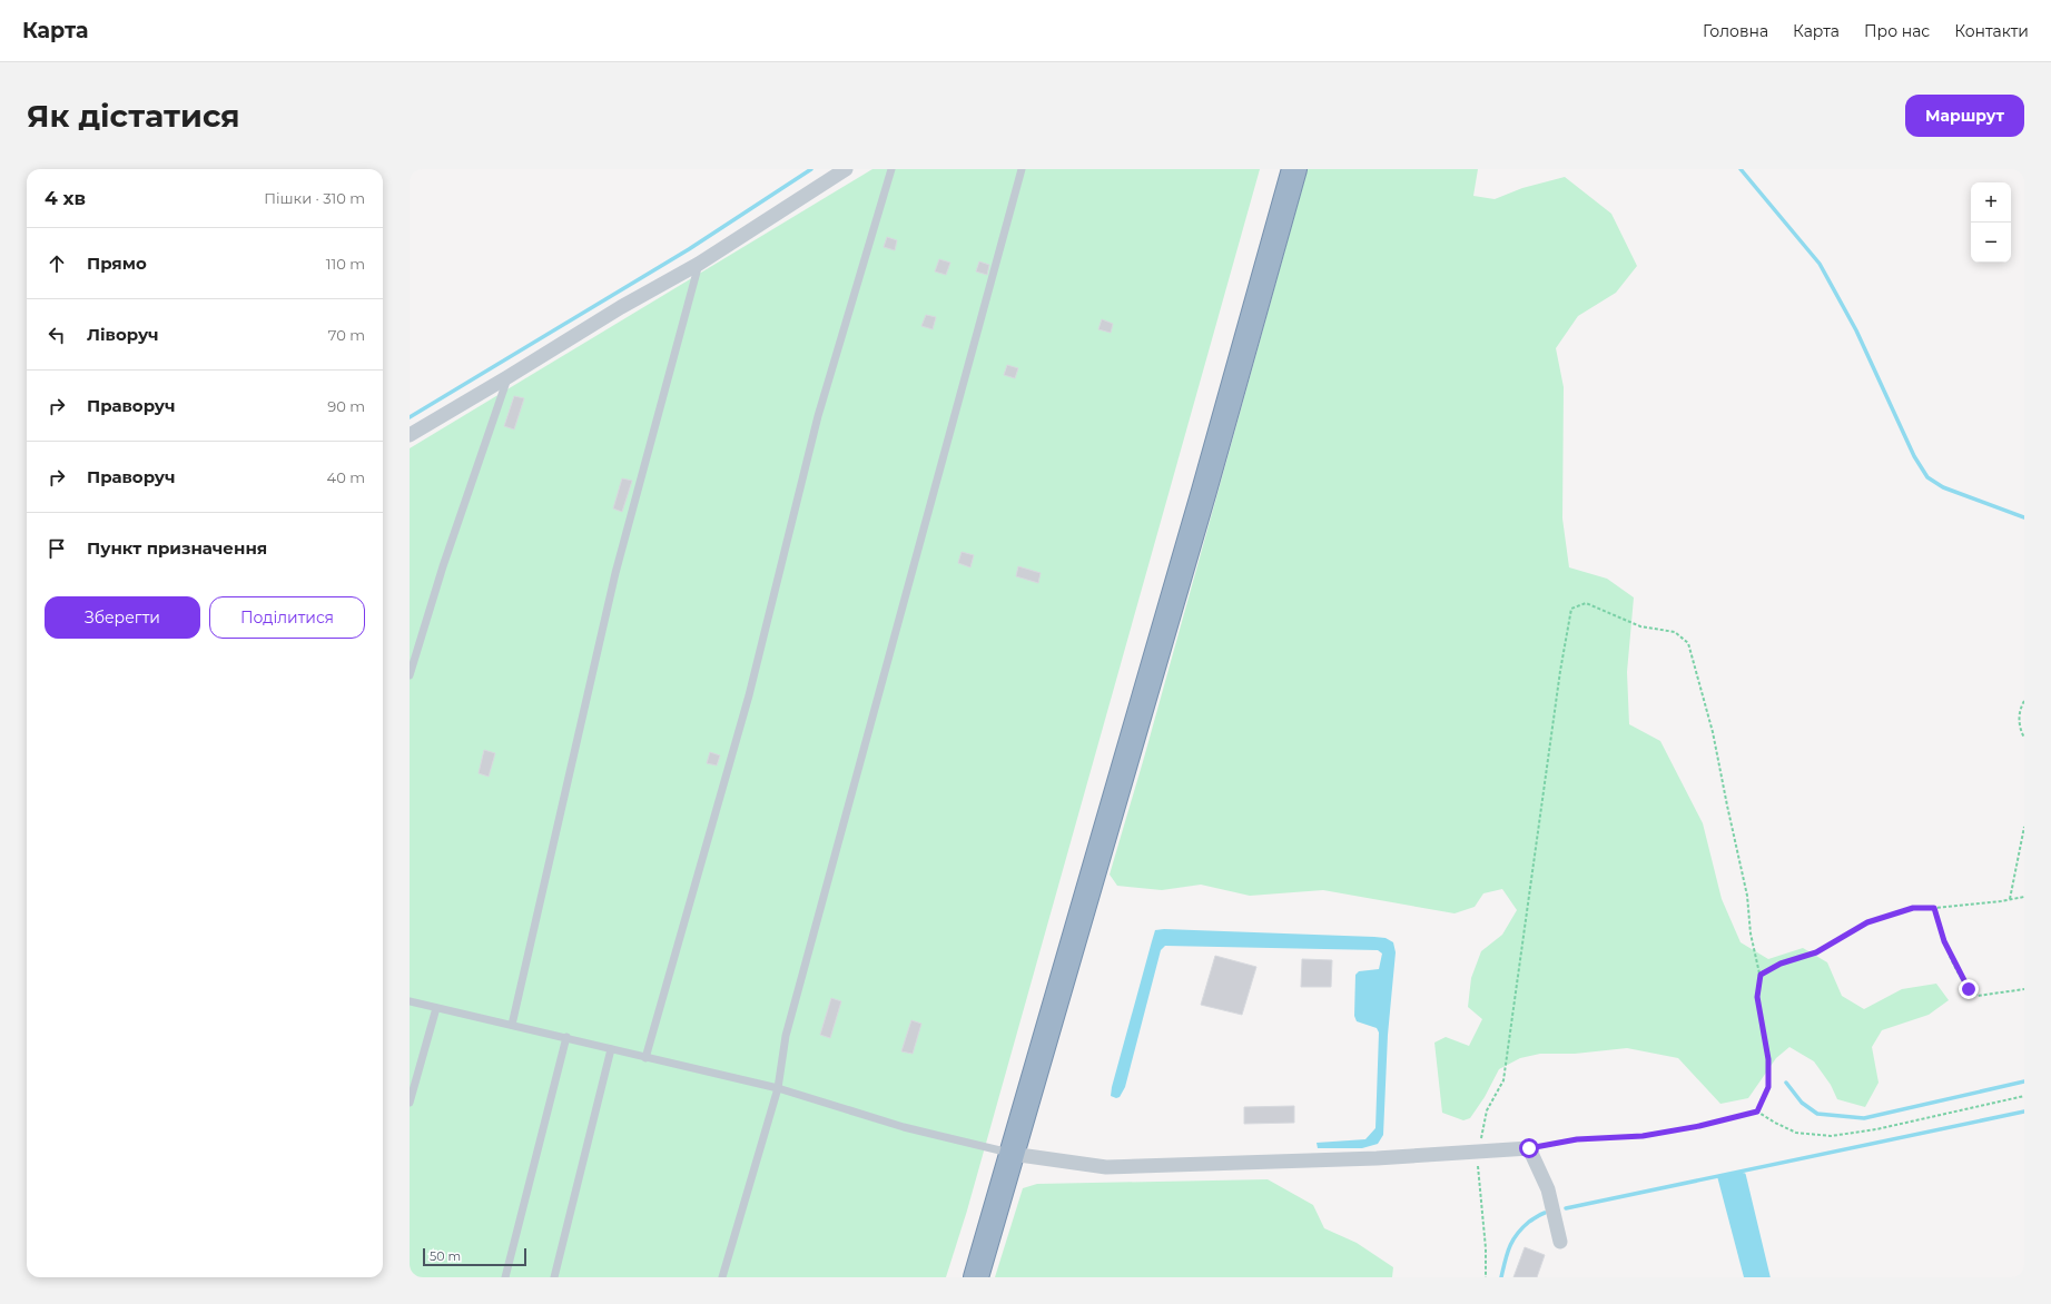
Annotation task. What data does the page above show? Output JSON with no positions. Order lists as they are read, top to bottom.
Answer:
{
  "scale_bar": "50 m",
  "page": {
    "header": "Карта",
    "nav": [
      "Головна",
      "Карта",
      "Про нас",
      "Контакти"
    ],
    "buttons": [
      "Маршрут",
      ["Зберегти", "Поділитися"]
    ],
    "title": "Як дістатися",
    "heading": ["4 хв", "Пішки · 310 m"],
    "map_buttons": ["+", "−"],
    "list": [
      ["Прямо", "110 m"],
      ["Ліворуч", "70 m"],
      ["Праворуч", "90 m"],
      ["Праворуч", "40 m"],
      "Пункт призначення"
    ],
    "scale": "50 m"
  }
}
